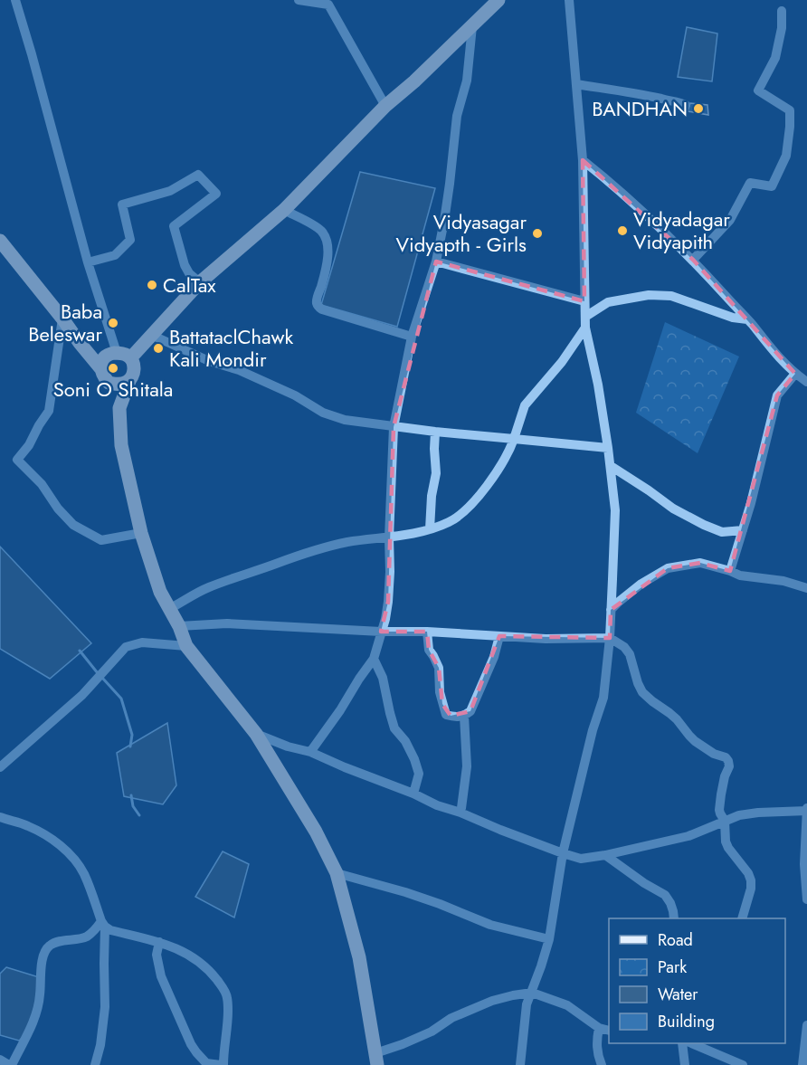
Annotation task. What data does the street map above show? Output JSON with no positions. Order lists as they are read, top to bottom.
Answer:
{
  "places": [
    "BANDHAN",
    "Vidyadagar Vidyapith",
    "Vidyasagar Vidyapth - Girls",
    "CalTax",
    "Baba Beleswar",
    "BattataclChawk Kali Mondir",
    "Soni O Shitala"
  ],
  "legend": [
    "Road",
    "Park",
    "Water",
    "Building"
  ]
}
